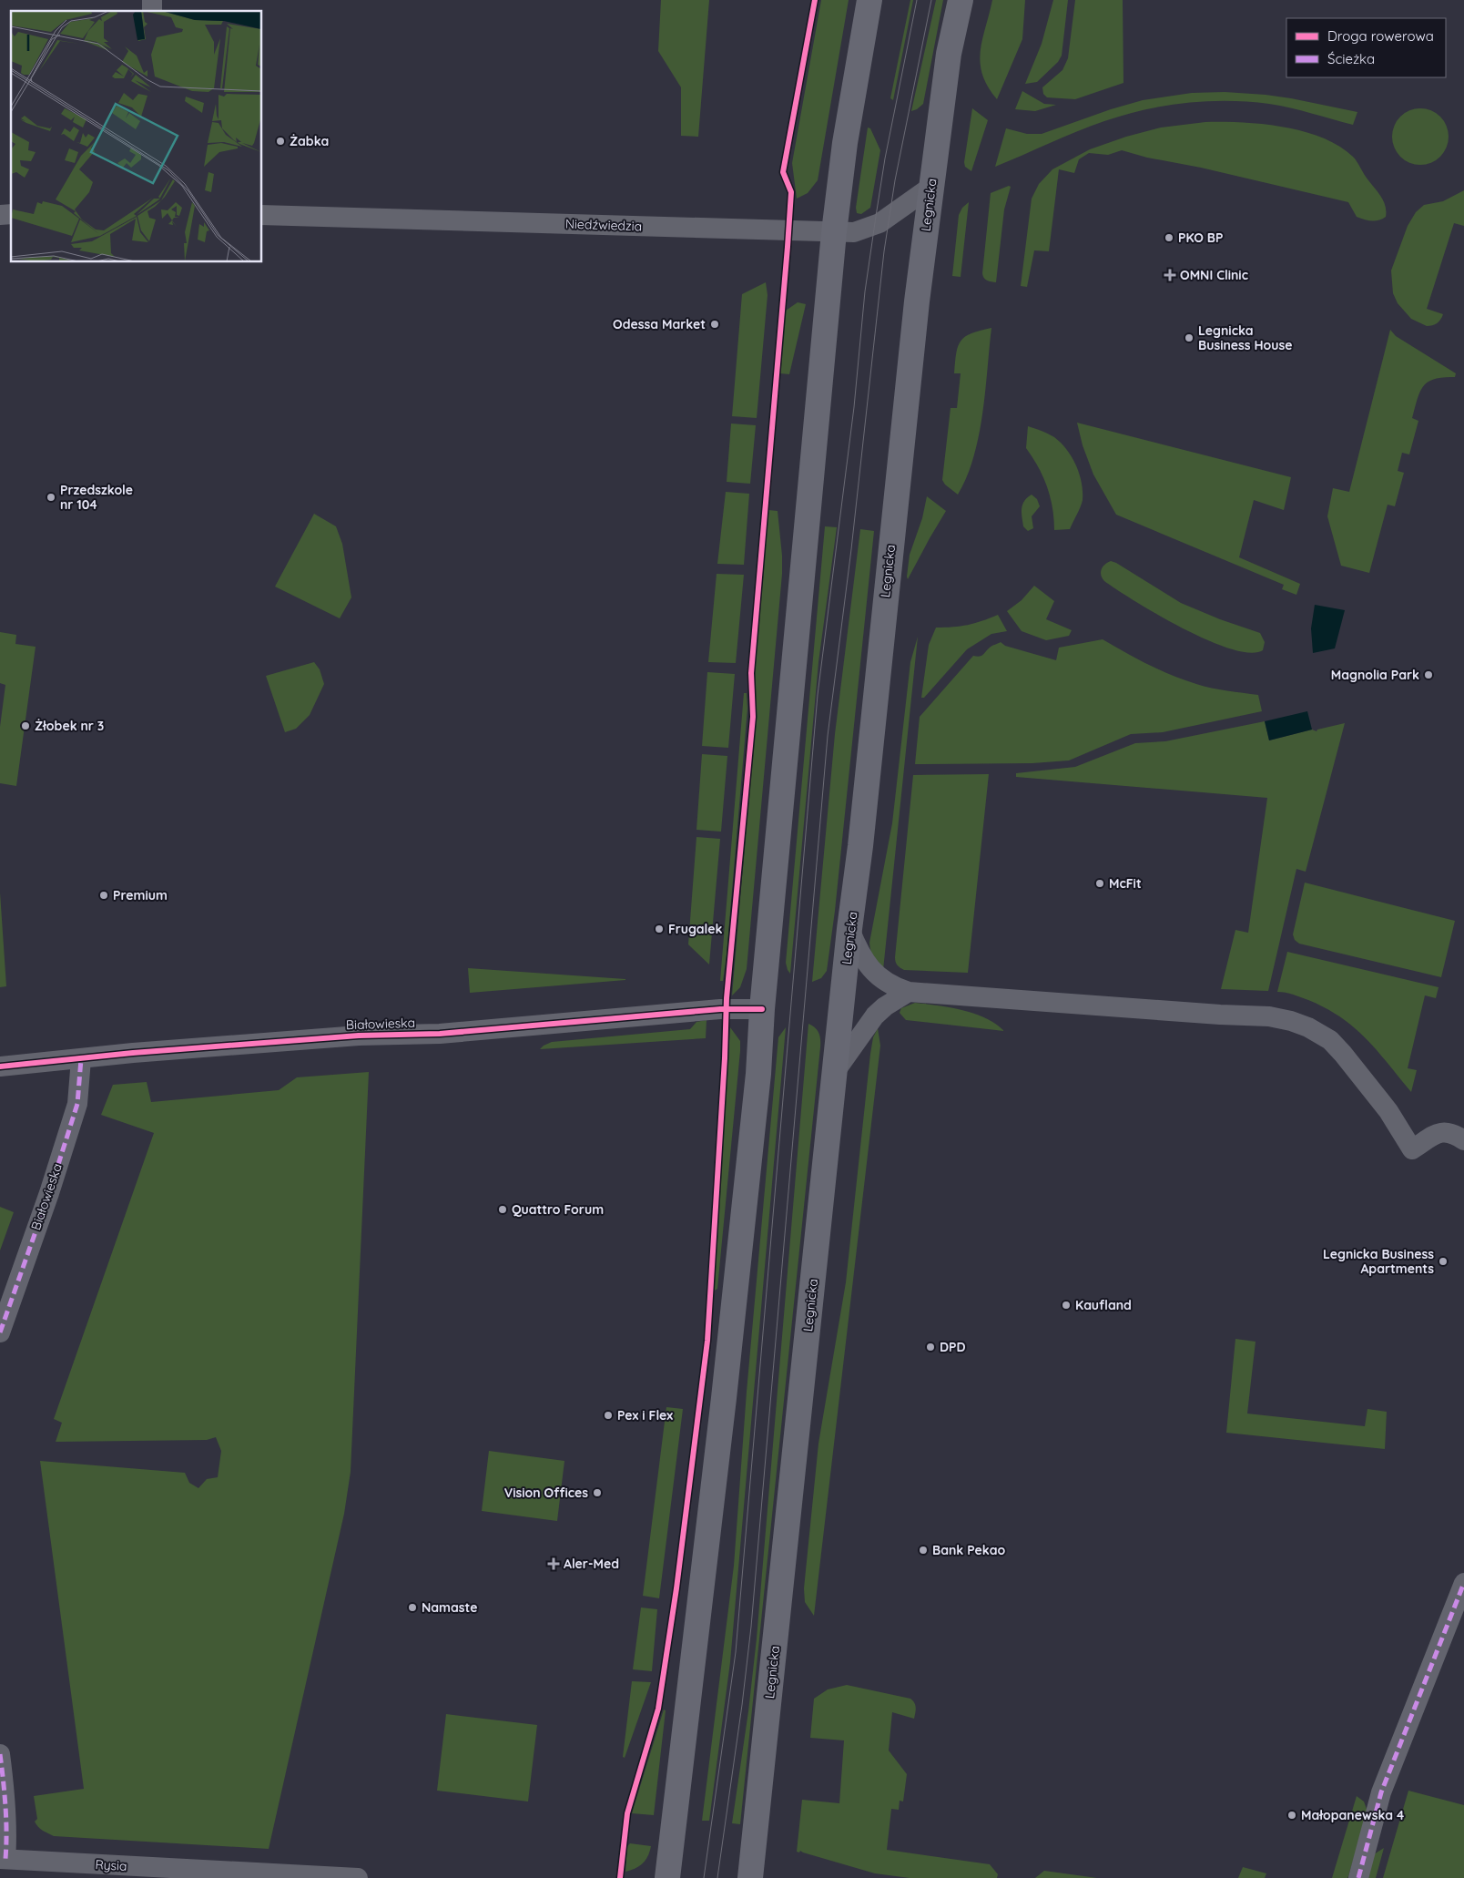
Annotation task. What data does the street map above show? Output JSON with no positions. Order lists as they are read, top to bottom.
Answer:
{
  "streets": {
    "main road": ["Legnicka"],
    "street": ["Niedźwiedzia", "Białowieska", "Rysia"]
  },
  "crossings": [
    ["Legnicka", "Niedźwiedzia"]
  ],
  "places": {
    "other": [
      "Żabka",
      "PKO BP",
      "Odessa Market",
      "Legnicka Business House",
      "Przedszkole nr 104",
      "Magnolia Park",
      "Żłobek nr 3",
      "McFit",
      "Premium",
      "Frugalek",
      "Quattro Forum",
      "Legnicka Business Apartments",
      "Kaufland",
      "DPD",
      "Pex i Flex",
      "Vision Offices",
      "Bank Pekao",
      "Namaste",
      "Małopanewska 4"
    ],
    "health": ["OMNI Clinic", "Aler-Med"]
  },
  "legend": ["Droga rowerowa", "Ścieżka"]
}
